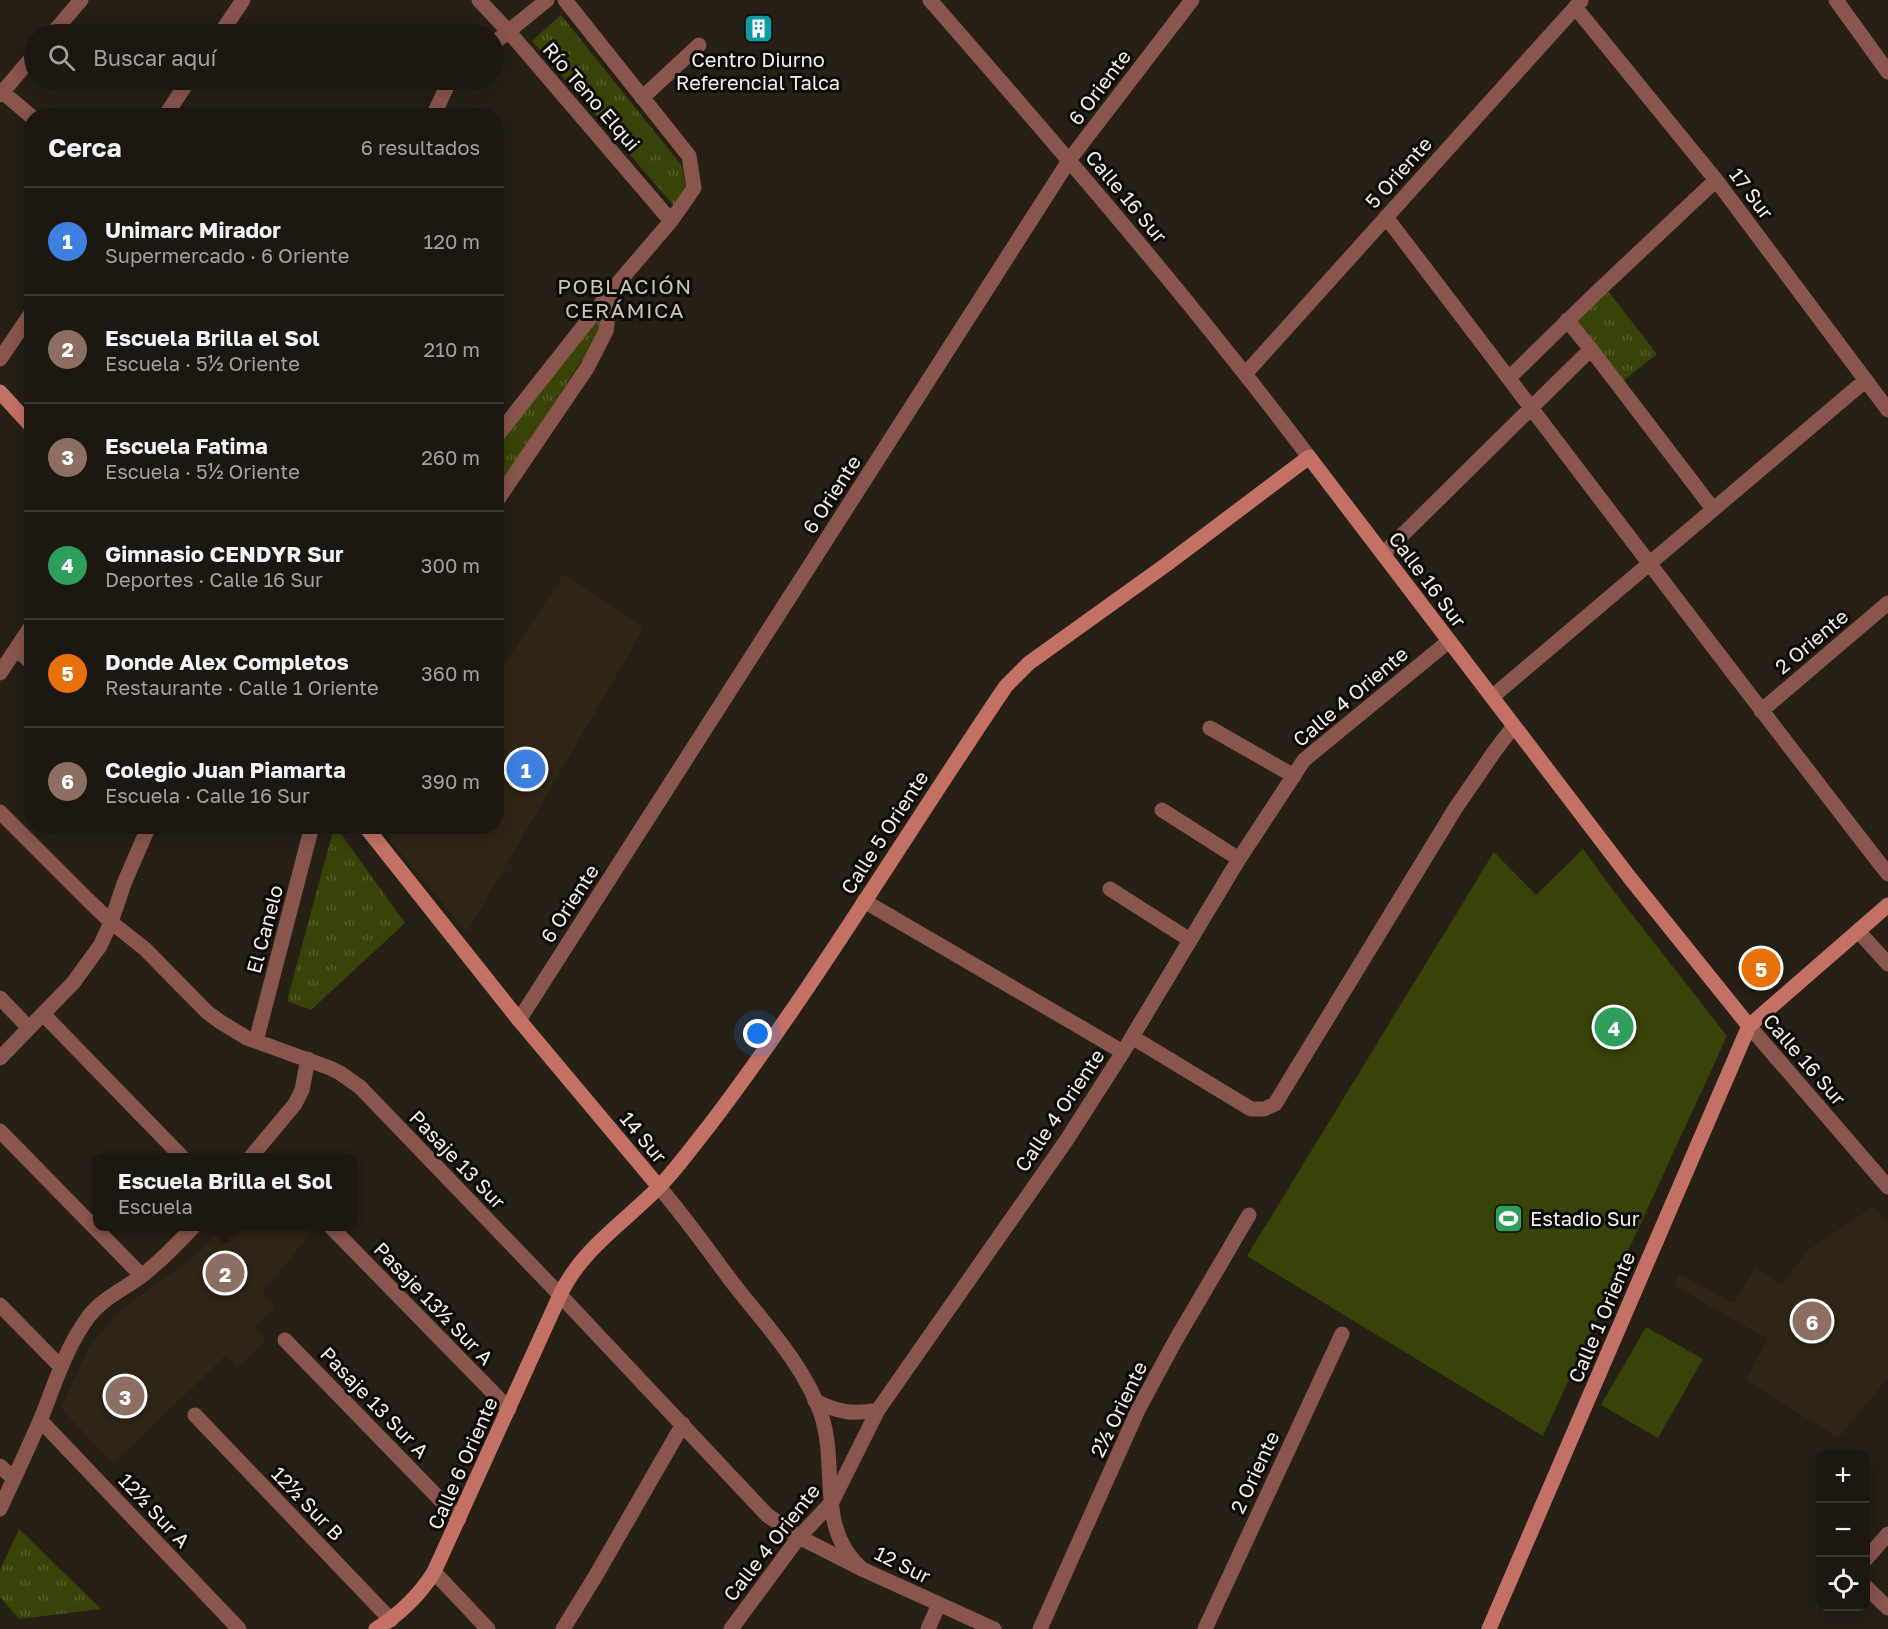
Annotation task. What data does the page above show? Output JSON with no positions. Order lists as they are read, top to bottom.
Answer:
{
  "streets": {
    "main road": [
      "Calle 16 Sur",
      "Calle 5 Oriente",
      "14 Sur",
      "Calle 1 Oriente",
      "Calle 6 Oriente"
    ],
    "street": [
      "6 Oriente",
      "Río Teno Elqui",
      "5 Oriente",
      "17 Sur",
      "2 Oriente",
      "Calle 4 Oriente",
      "El Canelo",
      "Pasaje 13 Sur",
      "Pasaje 13½ Sur A",
      "Pasaje 13 Sur A",
      "2½ Oriente",
      "12½ Sur B",
      "12½ Sur A",
      "12 Sur"
    ]
  },
  "crossings": [
    ["6 Oriente", "Calle 16 Sur"],
    ["6 Oriente", "14 Sur"],
    ["5 Oriente", "17 Sur"],
    ["5 Oriente", "Calle 16 Sur"],
    ["Calle 16 Sur", "Calle 4 Oriente"],
    ["Calle 16 Sur", "Calle 5 Oriente"],
    ["Calle 16 Sur", "Calle 1 Oriente"],
    ["Calle 4 Oriente", "14 Sur"],
    ["Calle 4 Oriente", "Pasaje 13 Sur"],
    ["Calle 4 Oriente", "12 Sur"],
    ["Calle 5 Oriente", "14 Sur"],
    ["Calle 5 Oriente", "Pasaje 13 Sur"],
    ["Calle 5 Oriente", "Calle 6 Oriente"],
    ["El Canelo", "Pasaje 13 Sur"],
    ["14 Sur", "12 Sur"],
    ["Pasaje 13 Sur", "Calle 6 Oriente"],
    ["Pasaje 13 Sur", "12 Sur"],
    ["Pasaje 13½ Sur A", "Calle 6 Oriente"],
    ["Pasaje 13 Sur A", "Calle 6 Oriente"],
    ["Calle 6 Oriente", "12½ Sur B"]
  ],
  "districts": ["POBLACIÓN CERÁMICA"],
  "places": {
    "building": ["Centro Diurno Referencial Talca"],
    "sports": ["Estadio Sur"]
  },
  "page": {
    "search": "Buscar aquí",
    "heading": ["Cerca", "6 resultados"],
    "list": [
      {
        "mark": "1",
        "name": "Unimarc Mirador",
        "note": "Supermercado · 6 Oriente",
        "value": "120 m"
      },
      {
        "mark": "2",
        "name": "Escuela Brilla el Sol",
        "note": "Escuela · 5½ Oriente",
        "value": "210 m"
      },
      {
        "mark": "3",
        "name": "Escuela Fatima",
        "note": "Escuela · 5½ Oriente",
        "value": "260 m"
      },
      {
        "mark": "4",
        "name": "Gimnasio CENDYR Sur",
        "note": "Deportes · Calle 16 Sur",
        "value": "300 m"
      },
      {
        "mark": "5",
        "name": "Donde Alex Completos",
        "note": "Restaurante · Calle 1 Oriente",
        "value": "360 m"
      },
      {
        "mark": "6",
        "name": "Colegio Juan Piamarta",
        "note": "Escuela · Calle 16 Sur",
        "value": "390 m"
      }
    ],
    "pins": [
      "1",
      "5",
      "4",
      "2",
      "6",
      "3"
    ],
    "popup": ["Escuela Brilla el Sol", "Escuela"],
    "map_buttons": ["+", "−"]
  }
}
